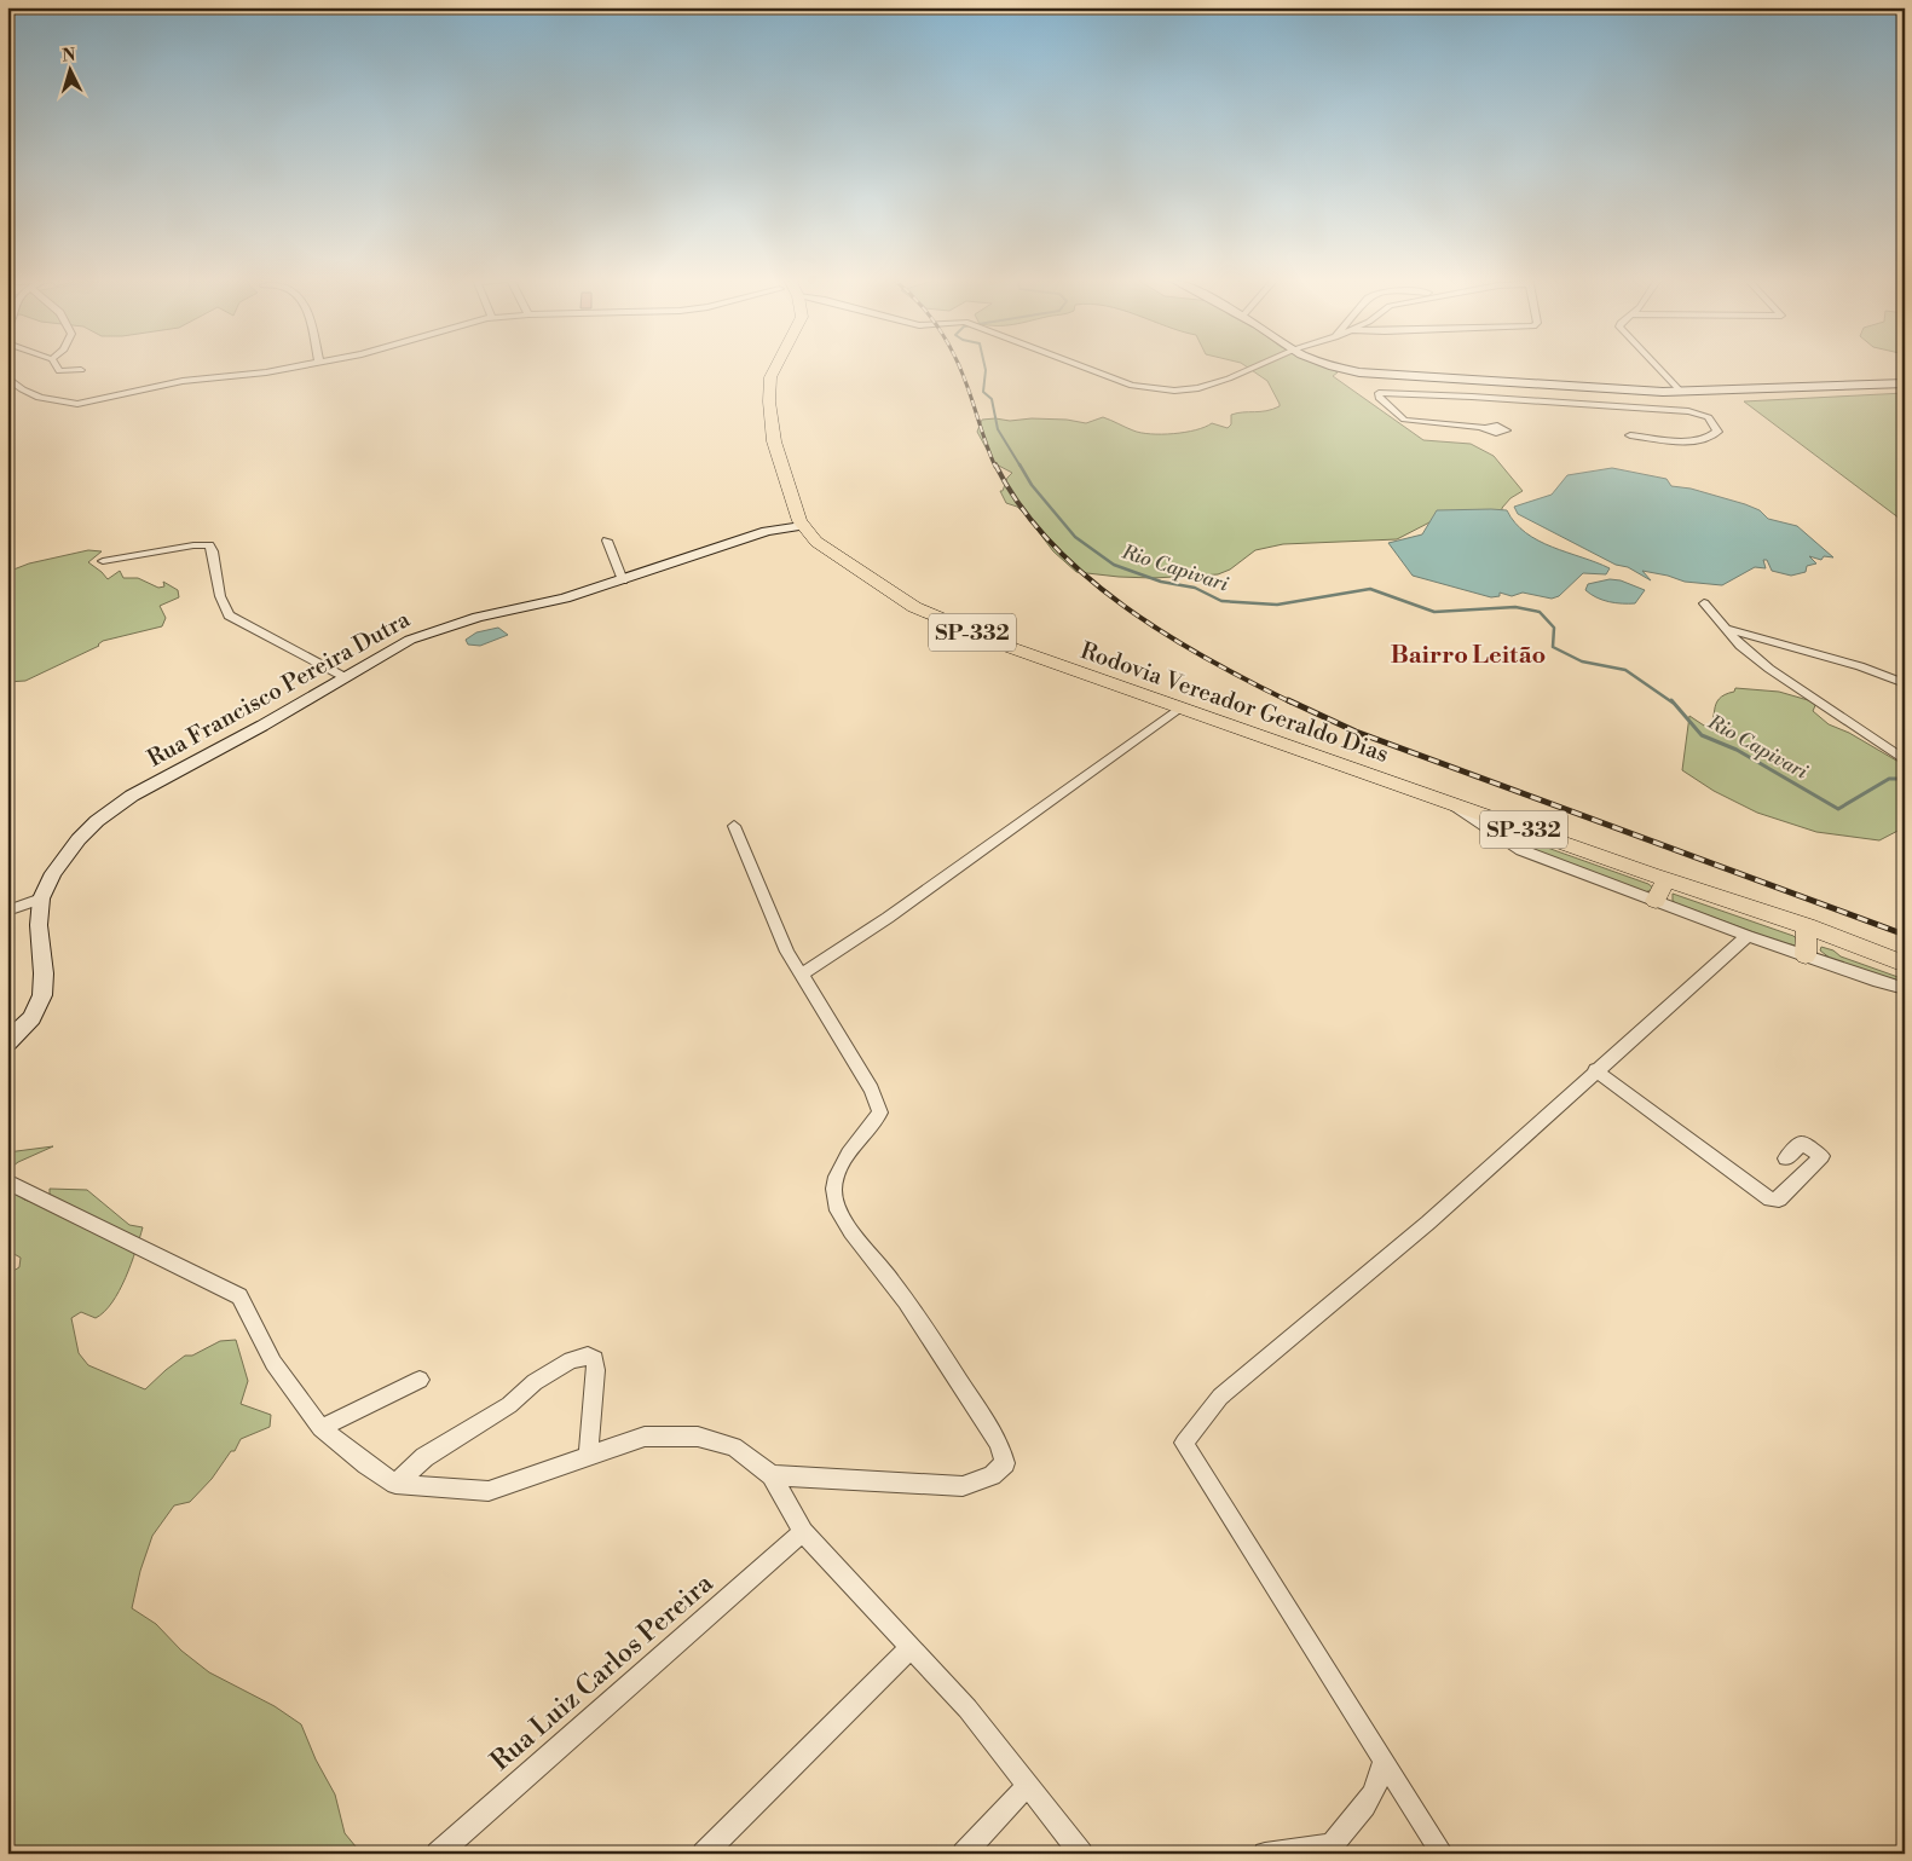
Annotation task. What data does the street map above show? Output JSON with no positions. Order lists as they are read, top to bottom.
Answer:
{
  "streets": {
    "main road": ["SP-332", "Rodovia Vereador Geraldo Dias"],
    "street": ["Rua Francisco Pereira Dutra", "Rua Luiz Carlos Pereira"]
  },
  "crossings": [
    ["Rua Francisco Pereira Dutra", "Rodovia Vereador Geraldo Dias"]
  ],
  "districts": ["Bairro Leitão"],
  "water": ["Rio Capivari"],
  "north": "top"
}
